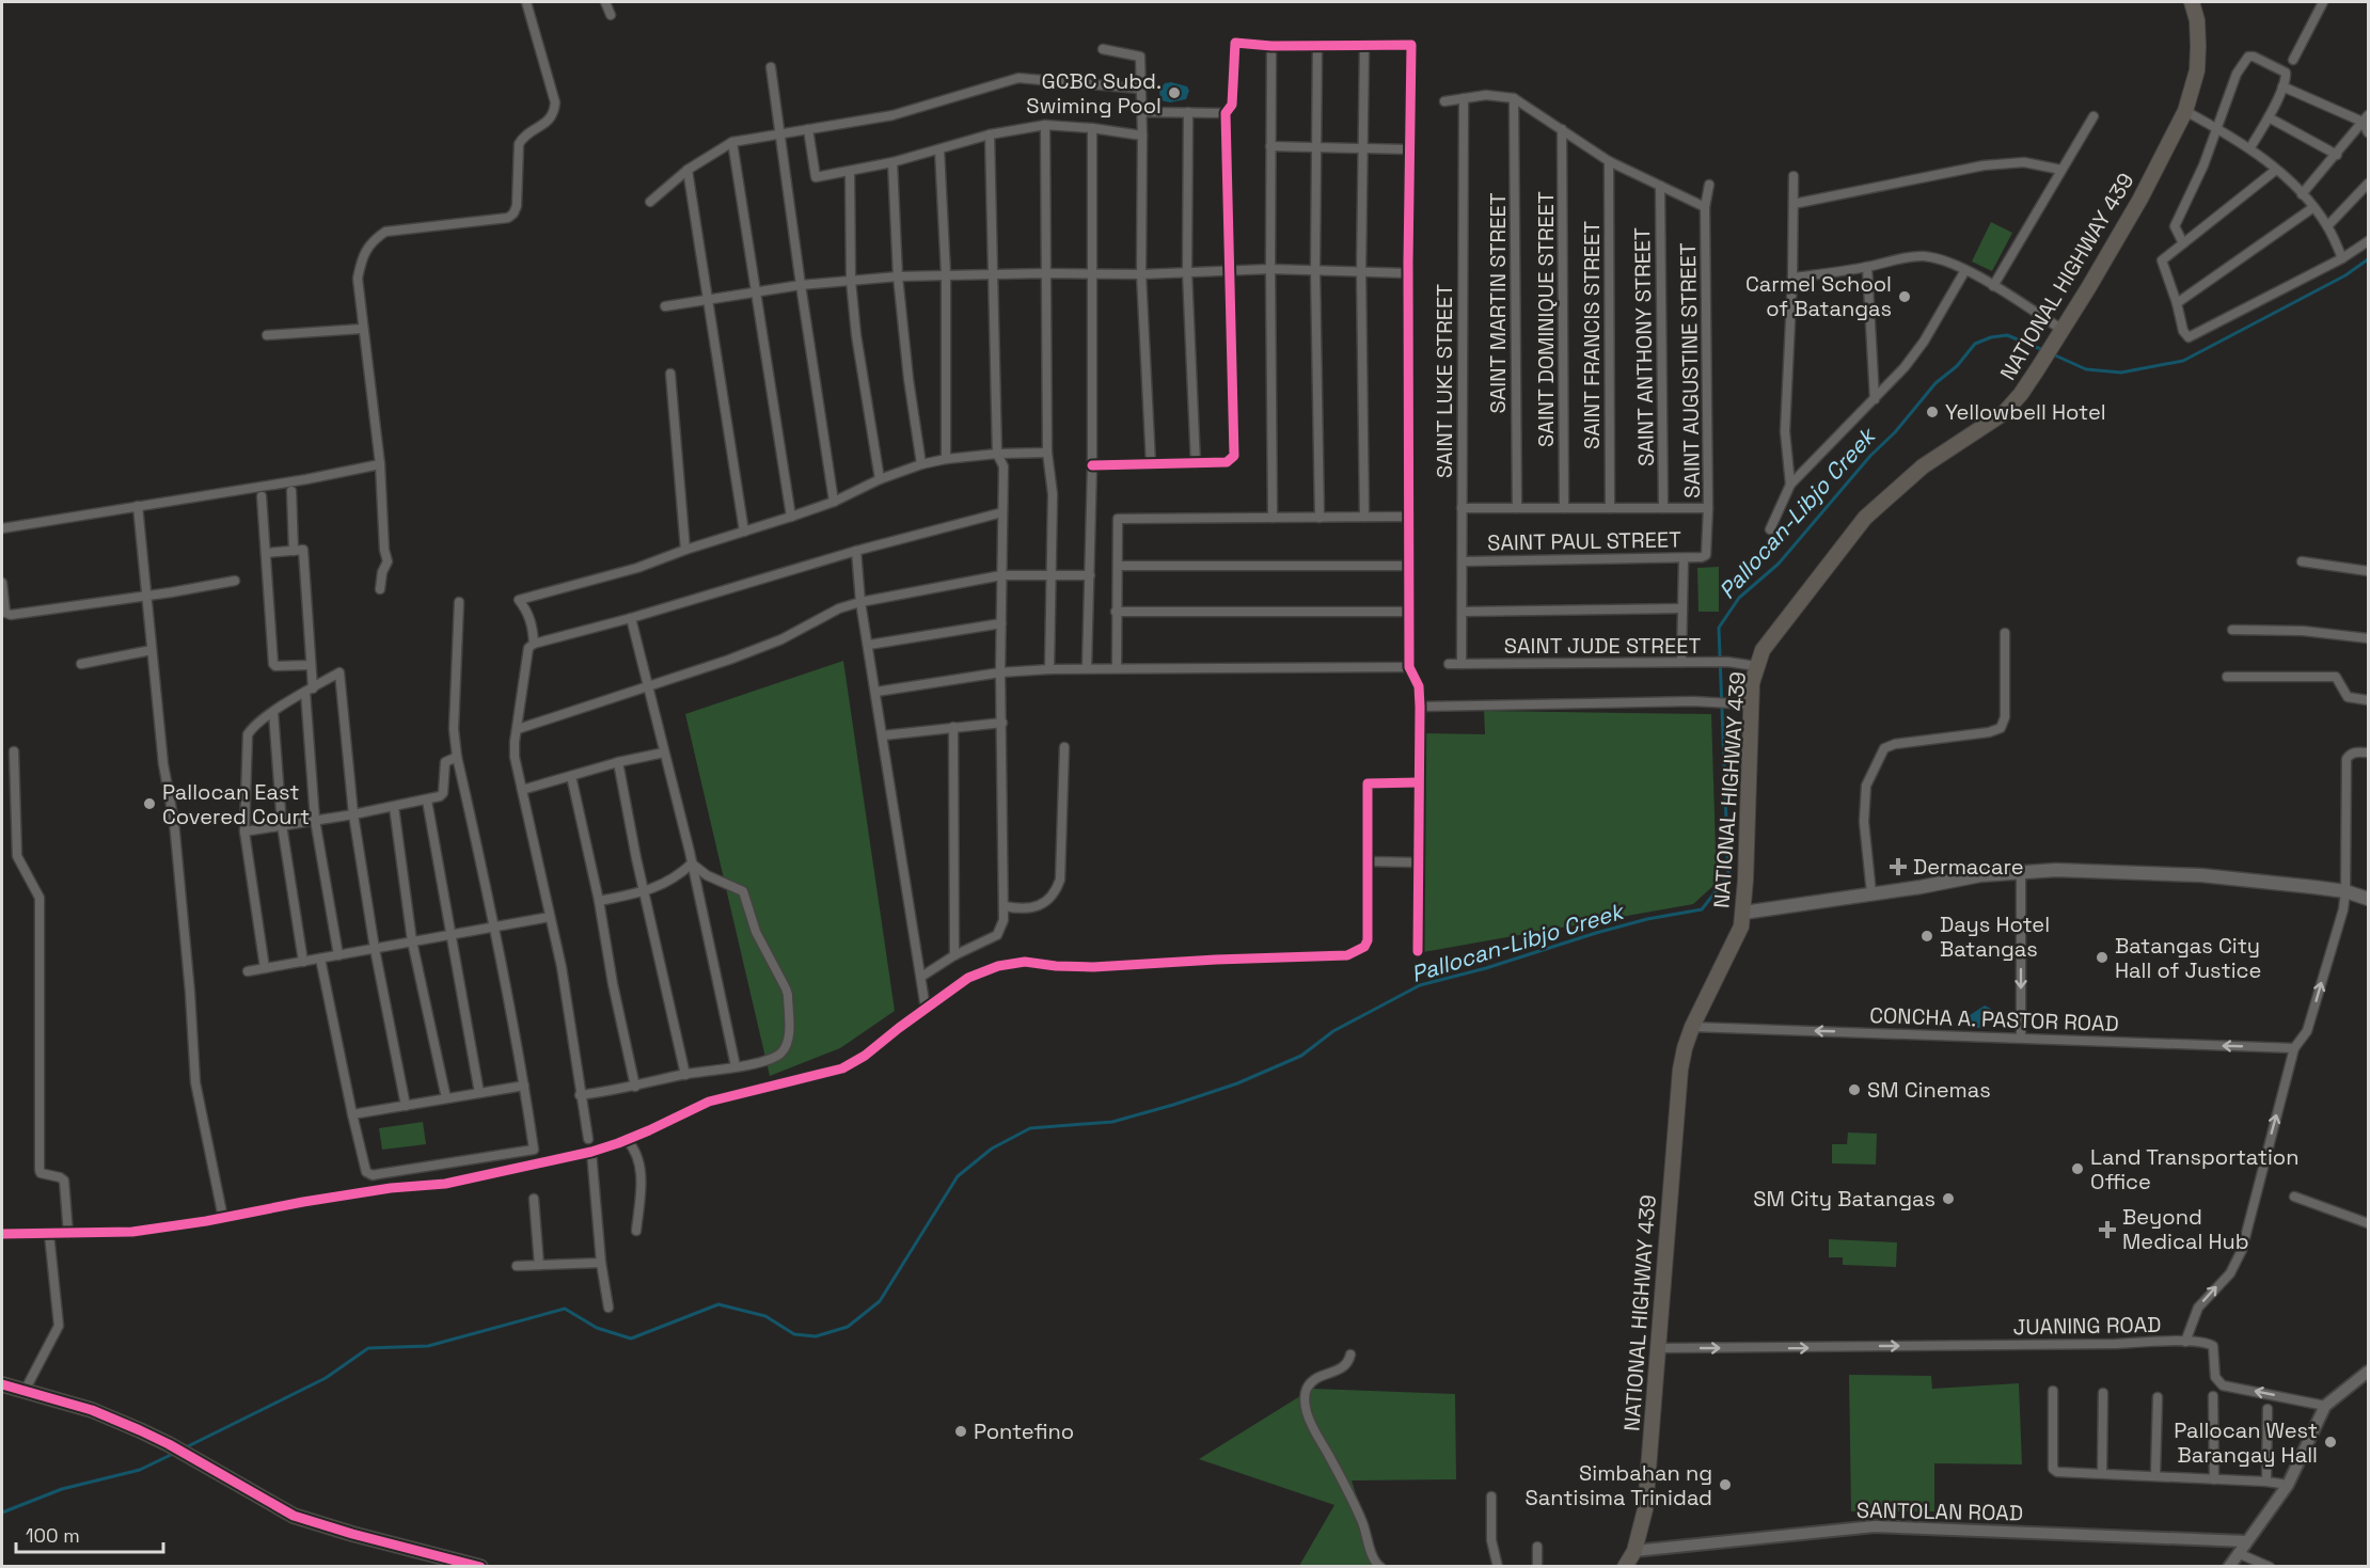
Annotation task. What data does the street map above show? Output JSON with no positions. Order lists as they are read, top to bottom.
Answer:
{
  "streets": {
    "main road": ["NATIONAL HIGHWAY 439"],
    "street": [
      "SAINT MARTIN STREET",
      "SAINT DOMINIQUE STREET",
      "SAINT FRANCIS STREET",
      "SAINT ANTHONY STREET",
      "SAINT AUGUSTINE STREET",
      "SAINT LUKE STREET",
      "SAINT PAUL STREET",
      "SAINT JUDE STREET",
      "CONCHA A. PASTOR ROAD",
      "JUANING ROAD",
      "SANTOLAN ROAD"
    ]
  },
  "crossings": [
    ["NATIONAL HIGHWAY 439", "SAINT JUDE STREET"],
    ["NATIONAL HIGHWAY 439", "CONCHA A. PASTOR ROAD"],
    ["NATIONAL HIGHWAY 439", "JUANING ROAD"],
    ["NATIONAL HIGHWAY 439", "SANTOLAN ROAD"],
    ["SAINT AUGUSTINE STREET", "SAINT PAUL STREET"],
    ["SAINT LUKE STREET", "SAINT PAUL STREET"],
    ["SAINT LUKE STREET", "SAINT JUDE STREET"],
    ["CONCHA A. PASTOR ROAD", "JUANING ROAD"]
  ],
  "one_way": ["CONCHA A. PASTOR ROAD", "JUANING ROAD"],
  "water": ["Pallocan-Libjo Creek"],
  "places": {
    "other": [
      "GCBC Subd. Swiming Pool",
      "Carmel School of Batangas",
      "Yellowbell Hotel",
      "Pallocan East Covered Court",
      "Days Hotel Batangas",
      "Batangas City Hall of Justice",
      "SM Cinemas",
      "Land Transportation Office",
      "SM City Batangas",
      "Pontefino",
      "Pallocan West Barangay Hall",
      "Simbahan ng Santisima Trinidad"
    ],
    "health": ["Dermacare", "Beyond Medical Hub"]
  },
  "scale_bar": "100 m"
}
